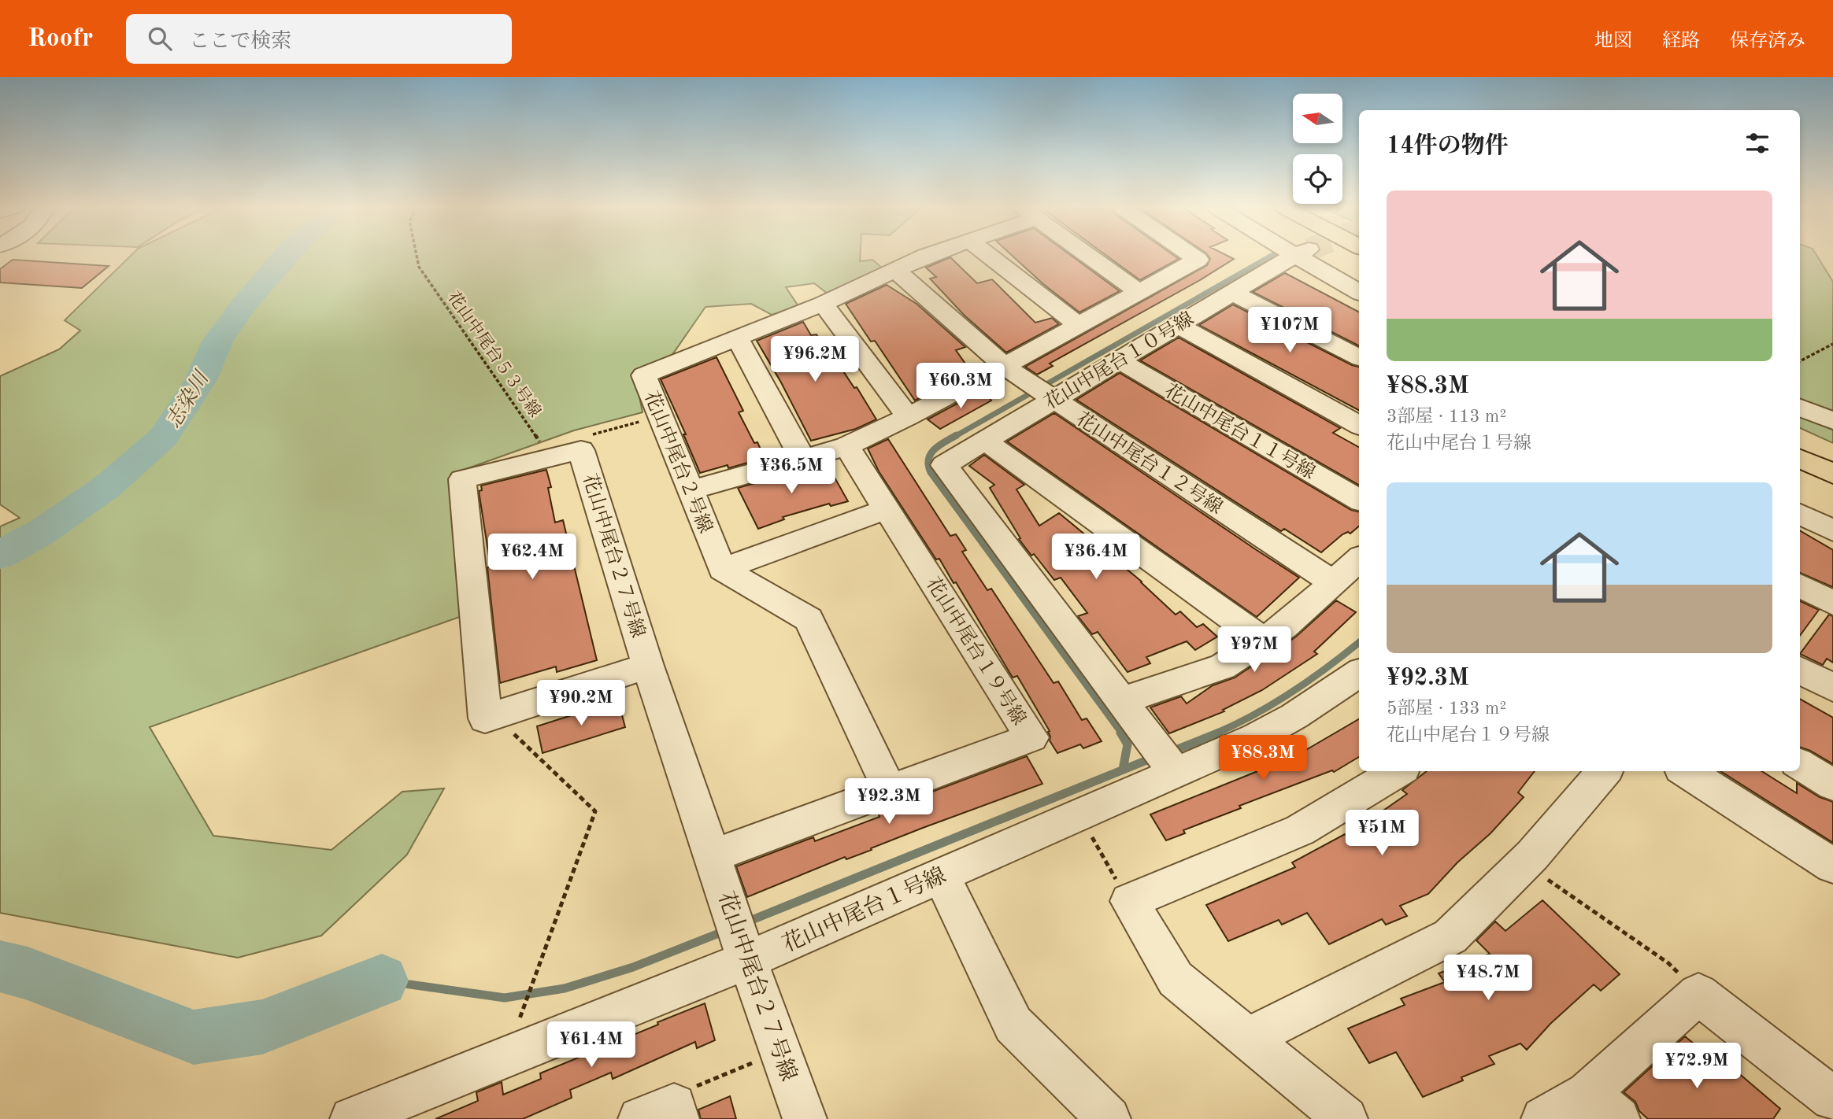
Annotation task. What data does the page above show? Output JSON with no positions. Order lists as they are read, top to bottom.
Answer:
{
  "streets": {
    "street": [
      "花山中尾台１０号線",
      "花山中尾台１１号線",
      "花山中尾台２号線",
      "花山中尾台１２号線",
      "花山中尾台２７号線",
      "花山中尾台１９号線",
      "花山中尾台１号線"
    ],
    "path": ["花山中尾台５３号線"]
  },
  "crossings": [
    ["花山中尾台５３号線", "花山中尾台２７号線"],
    ["花山中尾台１０号線", "花山中尾台１１号線"],
    ["花山中尾台１０号線", "花山中尾台１２号線"],
    ["花山中尾台１０号線", "花山中尾台１号線"],
    ["花山中尾台２号線", "花山中尾台１２号線"],
    ["花山中尾台２７号線", "花山中尾台１９号線"],
    ["花山中尾台２７号線", "花山中尾台１号線"]
  ],
  "water": ["志染川"],
  "north": "left",
  "page": {
    "header": "Roofr",
    "search": "ここで検索",
    "nav": ["地図", "経路", "保存済み"],
    "heading": "14件の物件",
    "list": [
      {
        "name": "¥88.3M",
        "note": "3部屋 · 113 m² · 花山中尾台１号線"
      },
      {
        "name": "¥92.3M",
        "note": "5部屋 · 133 m² · 花山中尾台１９号線"
      }
    ],
    "price": [
      "¥107M",
      "¥96.2M",
      "¥60.3M",
      "¥36.5M",
      "¥62.4M",
      "¥36.4M",
      "¥97M",
      "¥90.2M",
      "¥88.3M",
      "¥92.3M",
      "¥51M",
      "¥48.7M",
      "¥61.4M",
      "¥72.9M"
    ]
  }
}
